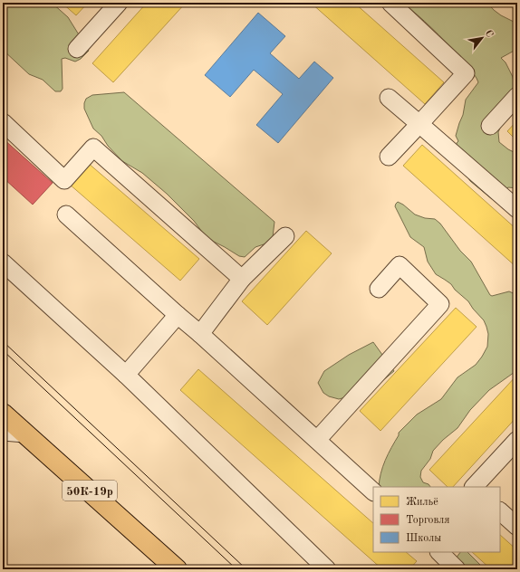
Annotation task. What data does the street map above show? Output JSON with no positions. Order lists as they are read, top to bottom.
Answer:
{
  "streets": {
    "main road": ["50К-19р"]
  },
  "legend": ["Жильё", "Торговля", "Школы"],
  "north": "top right"
}
